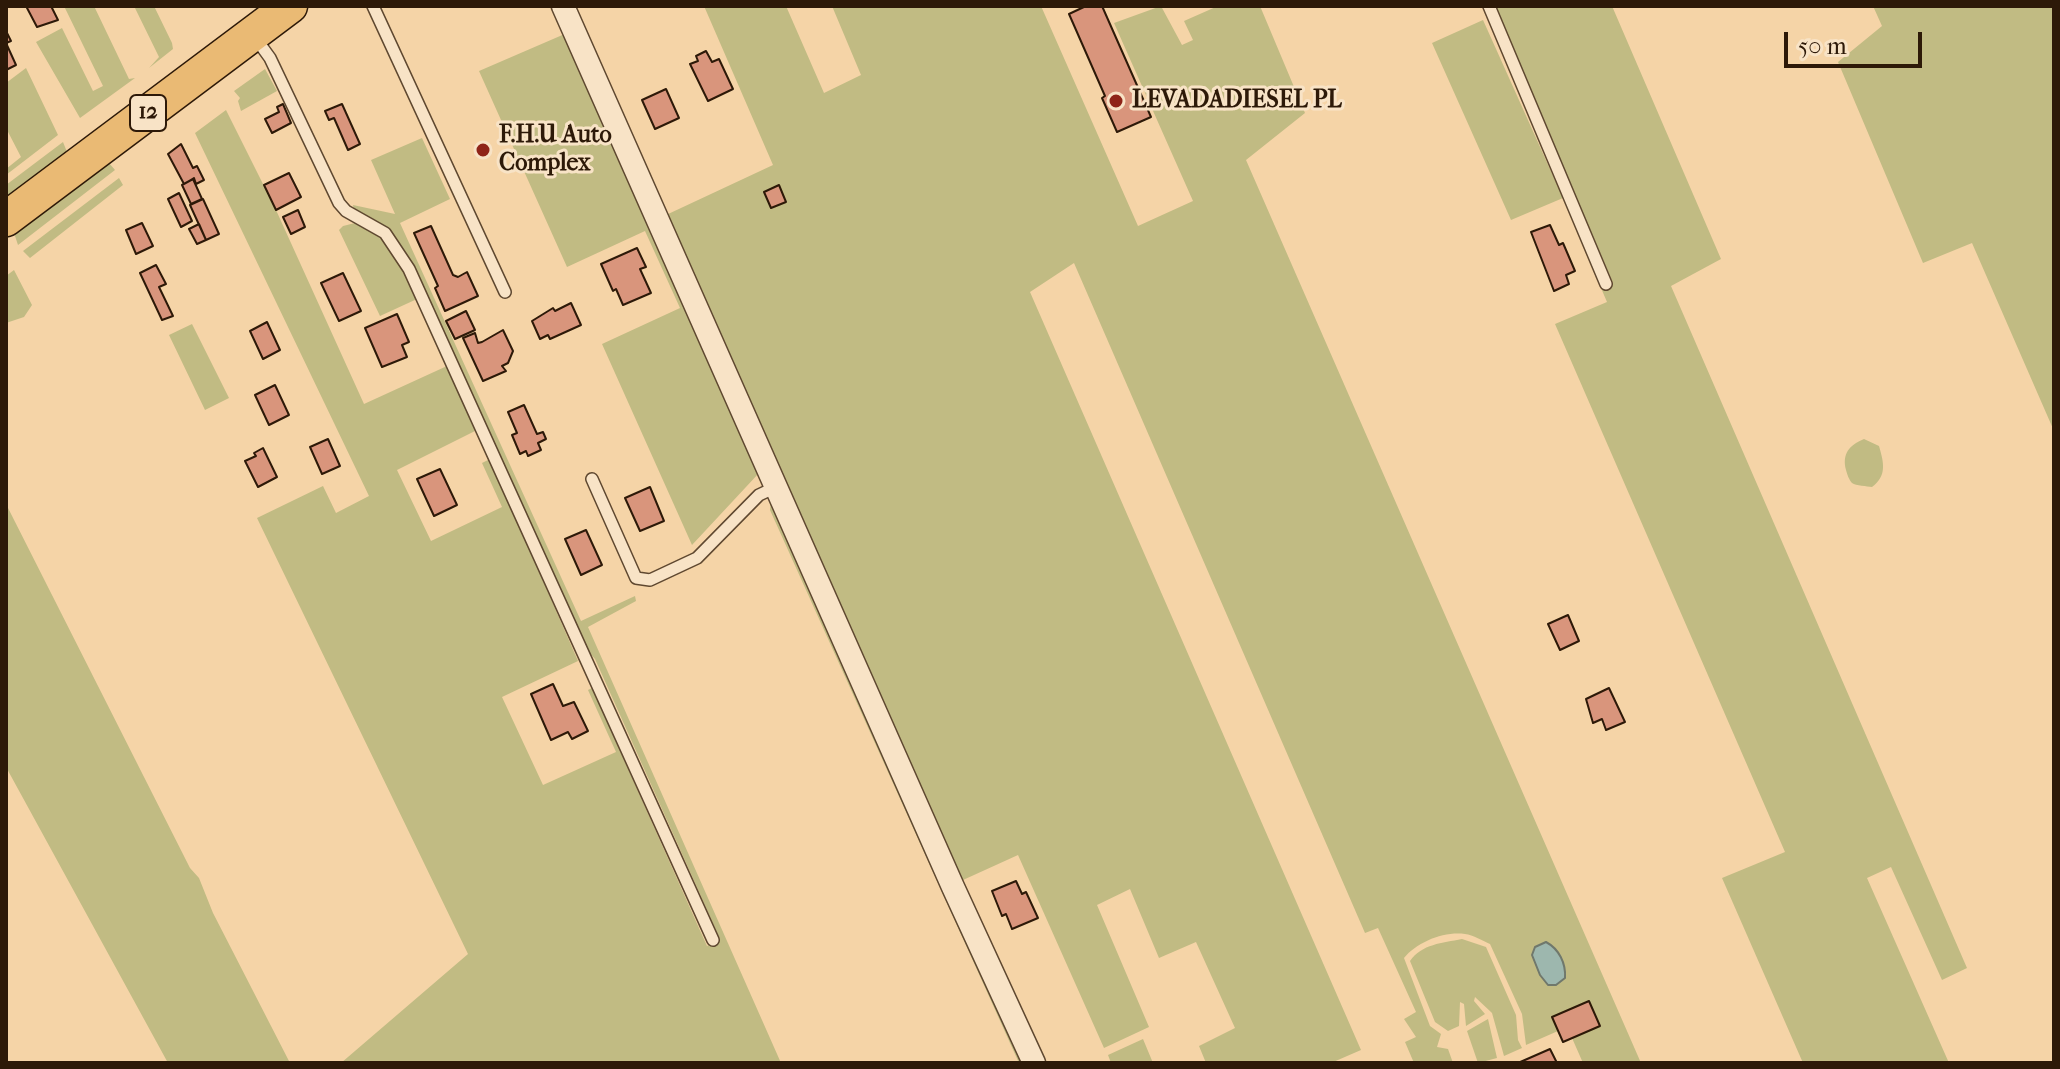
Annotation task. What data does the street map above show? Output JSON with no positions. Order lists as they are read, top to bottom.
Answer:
{
  "streets": {
    "main road": ["12"]
  },
  "places": ["LEVADADIESEL PL", "F.H.U Auto Complex"],
  "scale_bar": "50 m"
}
